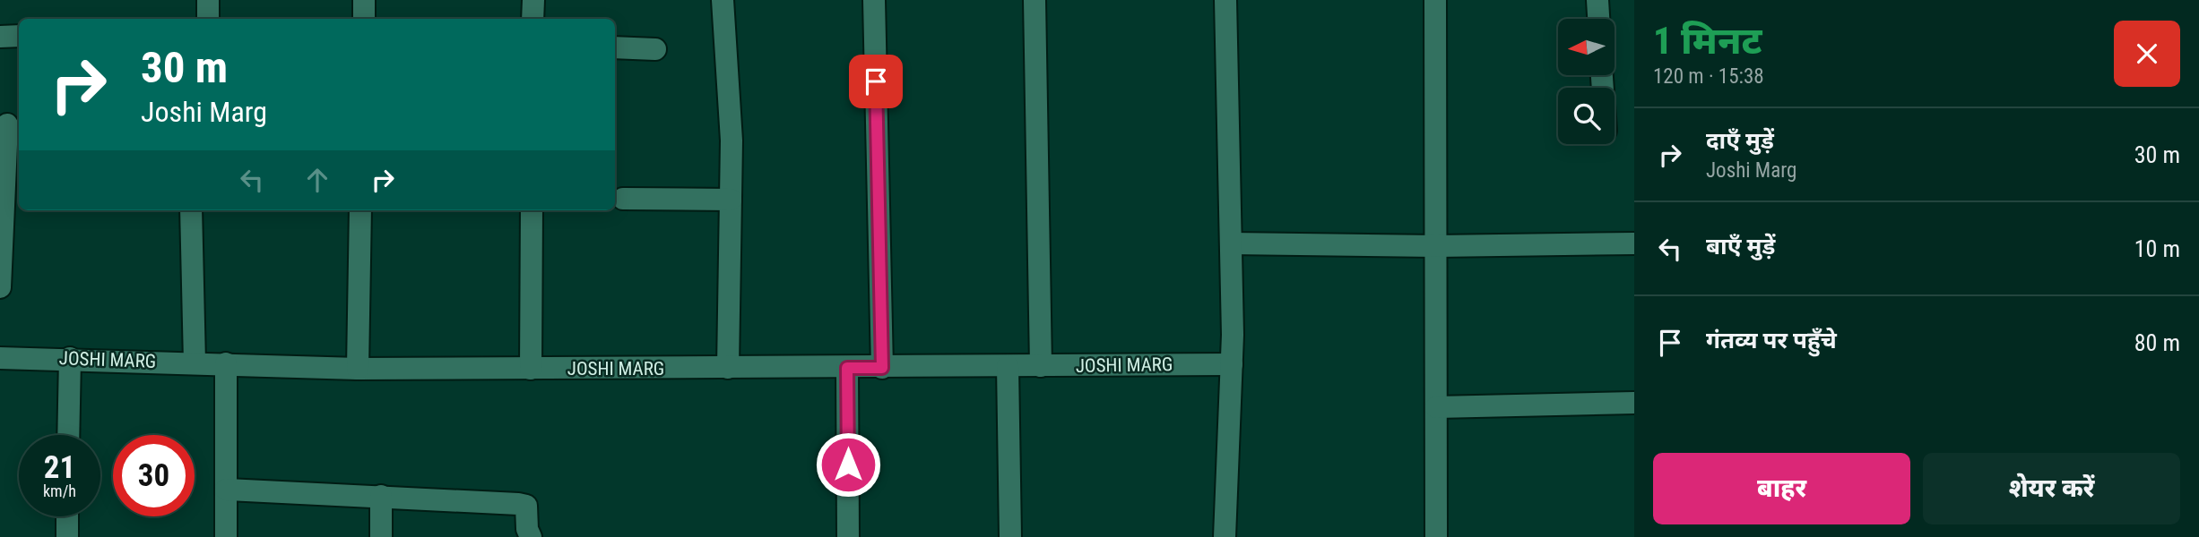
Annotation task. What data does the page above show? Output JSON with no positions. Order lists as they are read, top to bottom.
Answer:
{
  "streets": {
    "street": ["JOSHI MARG"]
  },
  "north": "left",
  "page": {
    "heading": ["1 मिनट", "120 m · 15:38"],
    "turn": ["30 m", "Joshi Marg"],
    "list": [
      {
        "name": "दाएँ मुड़ें",
        "note": "Joshi Marg",
        "value": "30 m"
      },
      {
        "name": "बाएँ मुड़ें",
        "value": "10 m"
      },
      {
        "name": "गंतव्य पर पहुँचे",
        "value": "80 m"
      }
    ],
    "speed": "21 km/h",
    "limit": "30",
    "buttons": ["बाहर", "शेयर करें"]
  }
}
